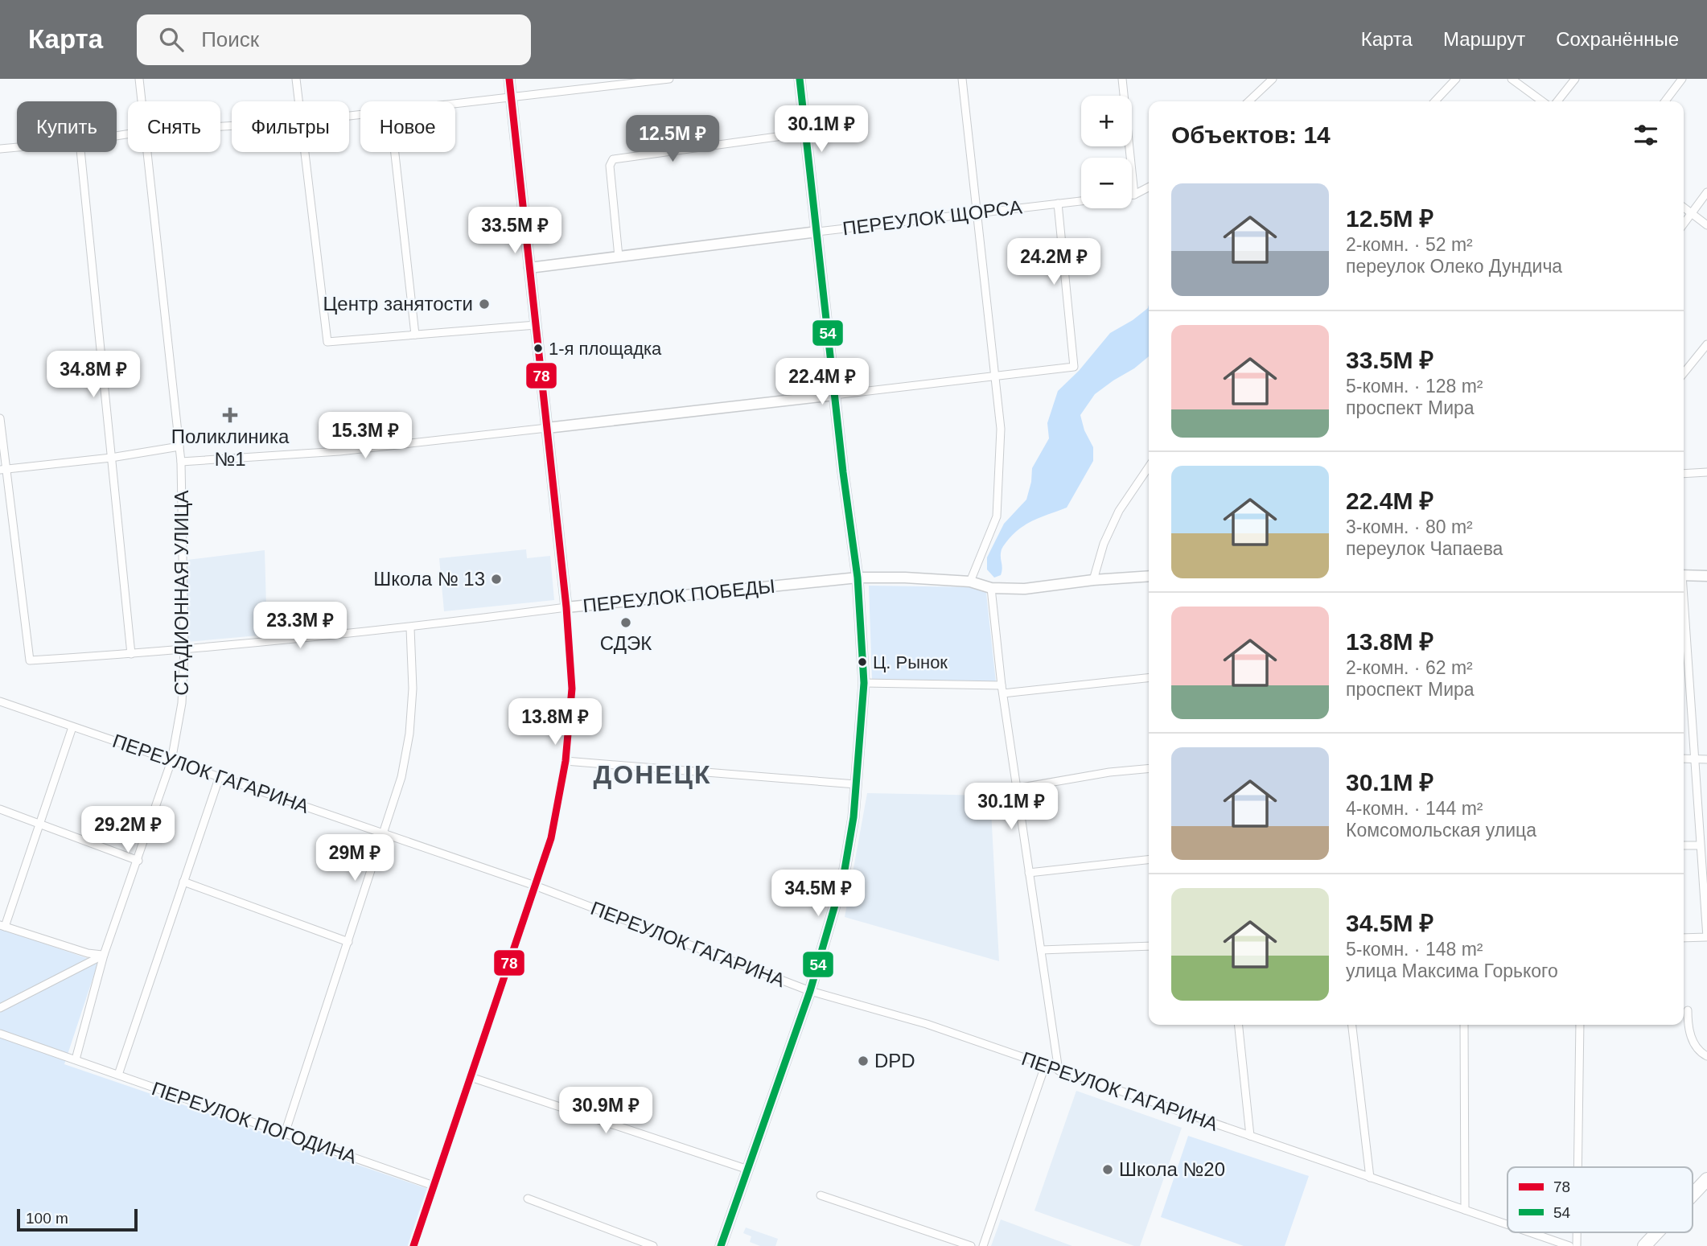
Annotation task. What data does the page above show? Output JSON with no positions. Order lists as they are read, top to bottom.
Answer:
{
  "streets": {
    "main road": ["ПЕРЕУЛОК ЩОРСА", "ПЕРЕУЛОК ПОБЕДЫ"],
    "street": ["СТАДИОННАЯ УЛИЦА", "ПЕРЕУЛОК ГАГАРИНА", "ПЕРЕУЛОК ПОГОДИНА"]
  },
  "crossings": [
    ["СТАДИОННАЯ УЛИЦА", "ПЕРЕУЛОК ПОБЕДЫ"],
    ["СТАДИОННАЯ УЛИЦА", "ПЕРЕУЛОК ГАГАРИНА"],
    ["СТАДИОННАЯ УЛИЦА", "ПЕРЕУЛОК ПОГОДИНА"]
  ],
  "districts": ["ДОНЕЦК"],
  "places": {
    "other": [
      "Центр занятости",
      "1-я площадка",
      "Школа № 13",
      "СДЭК",
      "Ц. Рынок",
      "DPD",
      "Школа №20"
    ],
    "health": ["Поликлиника №1"]
  },
  "lines": ["transit line 78", "transit line 54"],
  "legend": ["78", "54"],
  "scale_bar": "100 m",
  "page": {
    "header": "Карта",
    "search": "Поиск",
    "nav": ["Карта", "Маршрут", "Сохранённые"],
    "map_buttons": ["+", "−"],
    "chip": [
      "Купить",
      "Снять",
      "Фильтры",
      "Новое"
    ],
    "heading": "Объектов: 14",
    "price": [
      "30.1M ₽",
      "12.5M ₽",
      "33.5M ₽",
      "24.2M ₽",
      "34.8M ₽",
      "22.4M ₽",
      "15.3M ₽",
      "23.3M ₽",
      "13.8M ₽",
      "30.1M ₽",
      "29.2M ₽",
      "29M ₽",
      "34.5M ₽",
      "30.9M ₽"
    ],
    "list": [
      {
        "name": "12.5M ₽",
        "note": "2-комн. · 52 m² · переулок Олеко Дундича"
      },
      {
        "name": "33.5M ₽",
        "note": "5-комн. · 128 m² · проспект Мира"
      },
      {
        "name": "22.4M ₽",
        "note": "3-комн. · 80 m² · переулок Чапаева"
      },
      {
        "name": "13.8M ₽",
        "note": "2-комн. · 62 m² · проспект Мира"
      },
      {
        "name": "30.1M ₽",
        "note": "4-комн. · 144 m² · Комсомольская улица"
      },
      {
        "name": "34.5M ₽",
        "note": "5-комн. · 148 m² · улица Максима Горького"
      }
    ],
    "scale": "100 m"
  }
}
